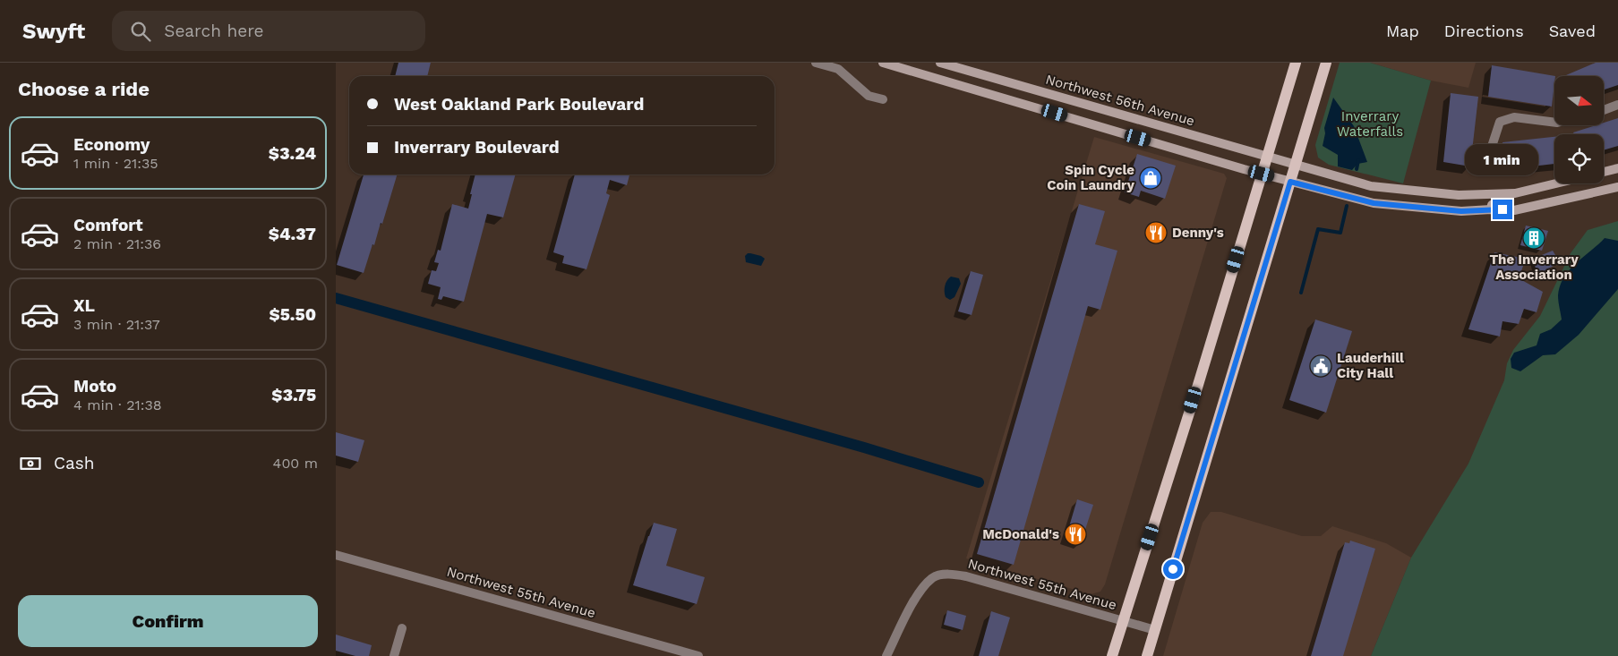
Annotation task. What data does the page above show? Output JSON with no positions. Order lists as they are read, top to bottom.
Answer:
{
  "streets": {
    "street": ["Northwest 56th Avenue", "Northwest 55th Avenue"]
  },
  "parks": ["Inverrary Waterfalls"],
  "places": {
    "shop": ["Spin Cycle Coin Laundry"],
    "restaurant": ["Denny's", "McDonald's"],
    "building": ["The Inverrary Association"],
    "public building": ["Lauderhill City Hall"]
  },
  "north": "right",
  "page": {
    "header": "Swyft",
    "search": "Search here",
    "nav": ["Map", "Directions", "Saved"],
    "heading": "Choose a ride",
    "banner": ["West Oakland Park Boulevard", "Inverrary Boulevard"],
    "list": [
      {
        "name": "Economy",
        "note": "1 min · 21:35",
        "value": "$3.24"
      },
      {
        "name": "Comfort",
        "note": "2 min · 21:36",
        "value": "$4.37"
      },
      {
        "name": "XL",
        "note": "3 min · 21:37",
        "value": "$5.50"
      },
      {
        "name": "Moto",
        "note": "4 min · 21:38",
        "value": "$3.75"
      }
    ],
    "bubble": "1 min",
    "pay": ["Cash", "400 m"],
    "buttons": "Confirm"
  }
}
